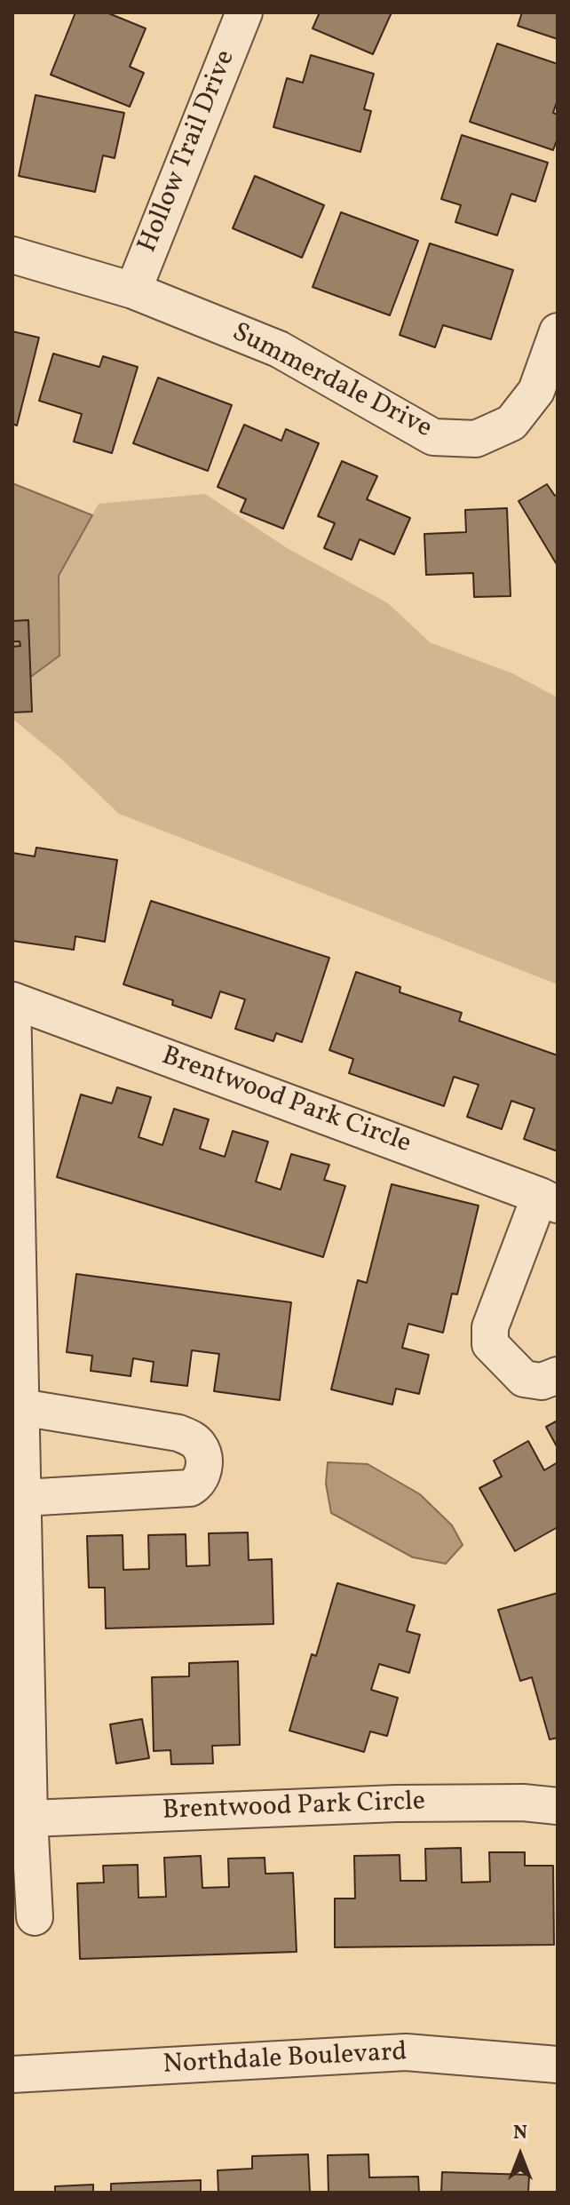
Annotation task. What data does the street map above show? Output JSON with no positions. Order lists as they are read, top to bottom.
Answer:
{
  "streets": {
    "street": [
      "Hollow Trail Drive",
      "Summerdale Drive",
      "Brentwood Park Circle",
      "Northdale Boulevard"
    ]
  },
  "crossings": [
    ["Hollow Trail Drive", "Summerdale Drive"]
  ],
  "north": "top"
}
